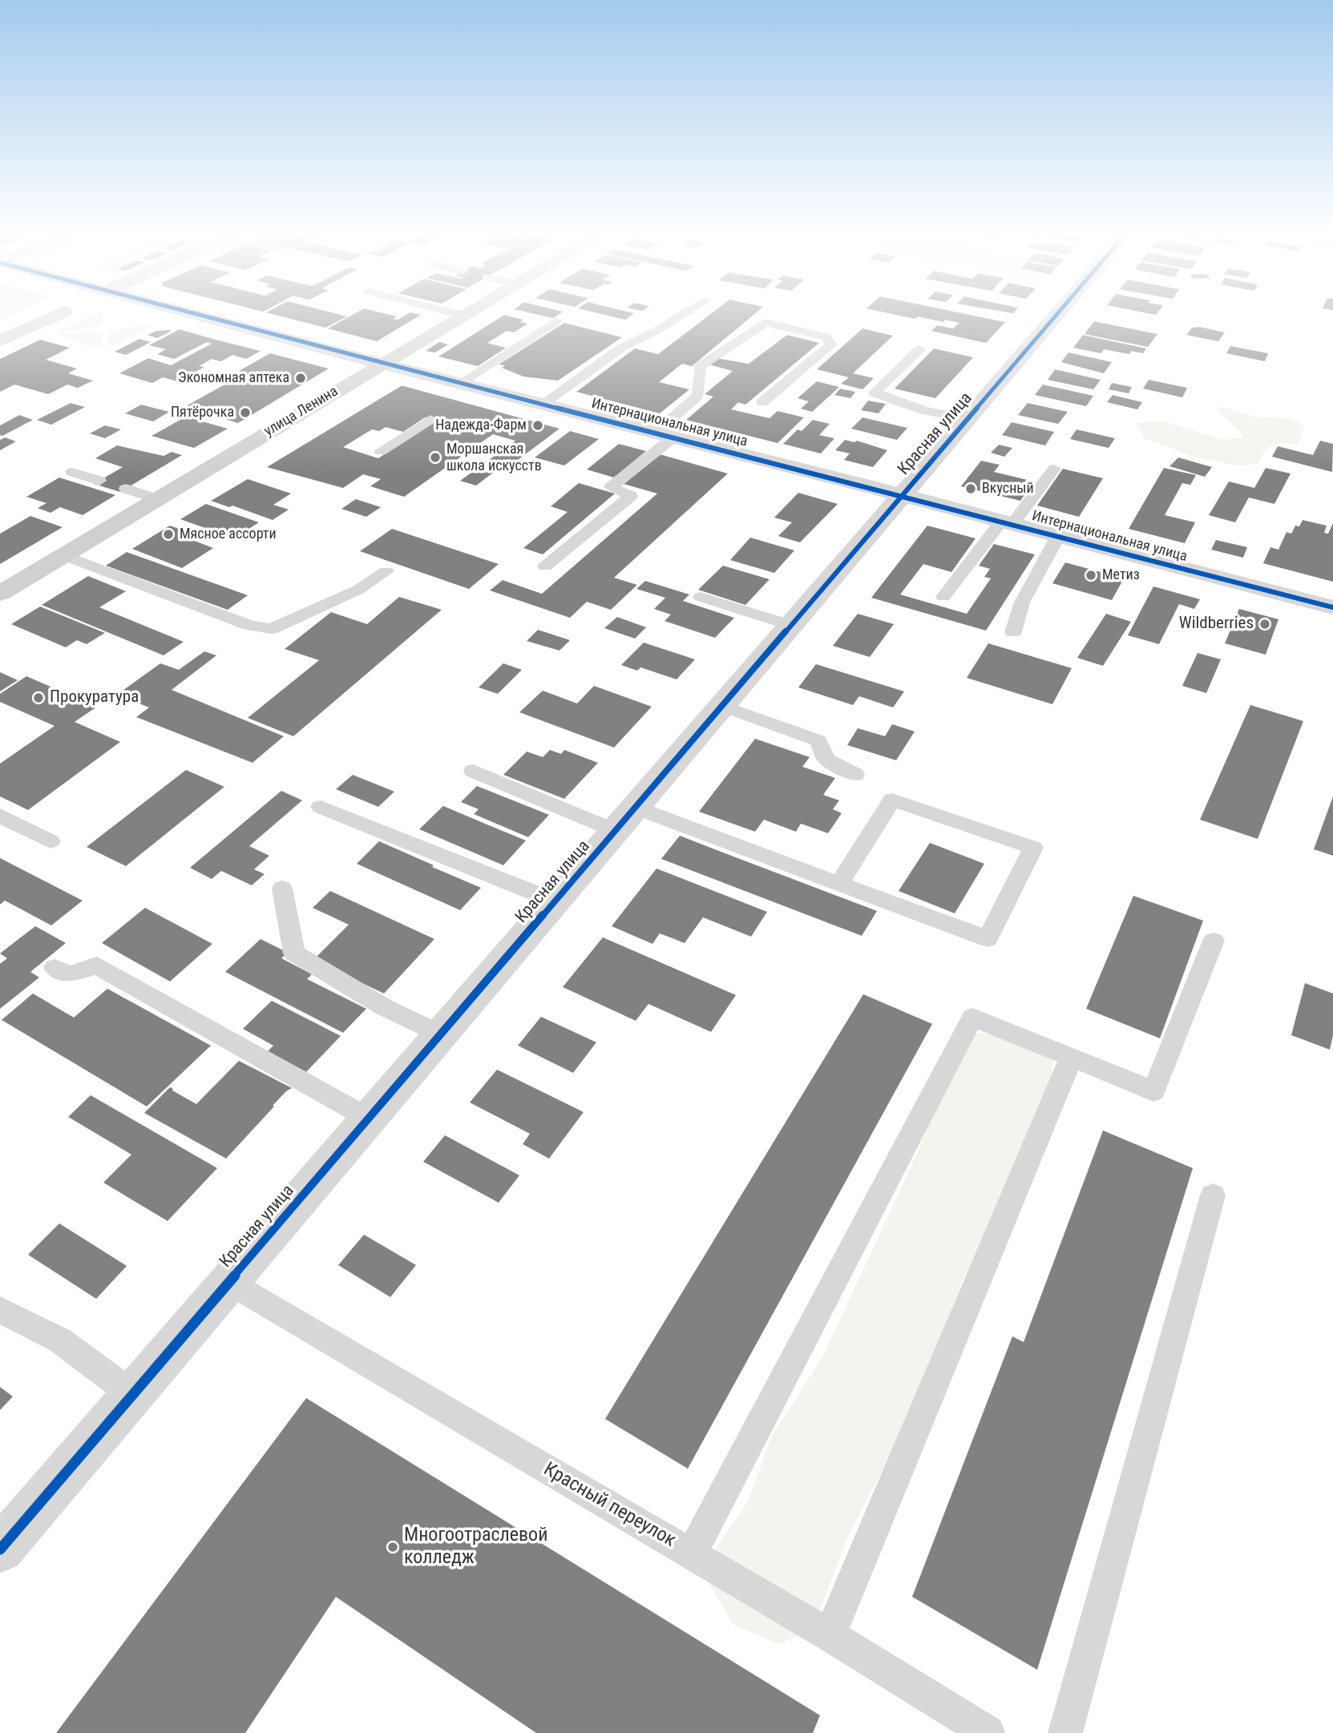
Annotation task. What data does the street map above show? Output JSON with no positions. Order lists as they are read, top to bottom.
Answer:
{
  "streets": {
    "main road": ["улица Ленина"],
    "street": ["Интернациональная улица", "Красная улица"],
    "lane": ["Красный переулок"]
  },
  "crossings": [
    ["улица Ленина", "Интернациональная улица"],
    ["Интернациональная улица", "Красная улица"],
    ["Красная улица", "Красный переулок"]
  ],
  "places": [
    "Экономная аптека",
    "Пятёрочка",
    "Надежда-Фарм",
    "Моршанская школа искусств",
    "Вкусный",
    "Мясное ассорти",
    "Метиз",
    "Wildberries",
    "Прокуратура",
    "Многоотраслевой колледж"
  ]
}
